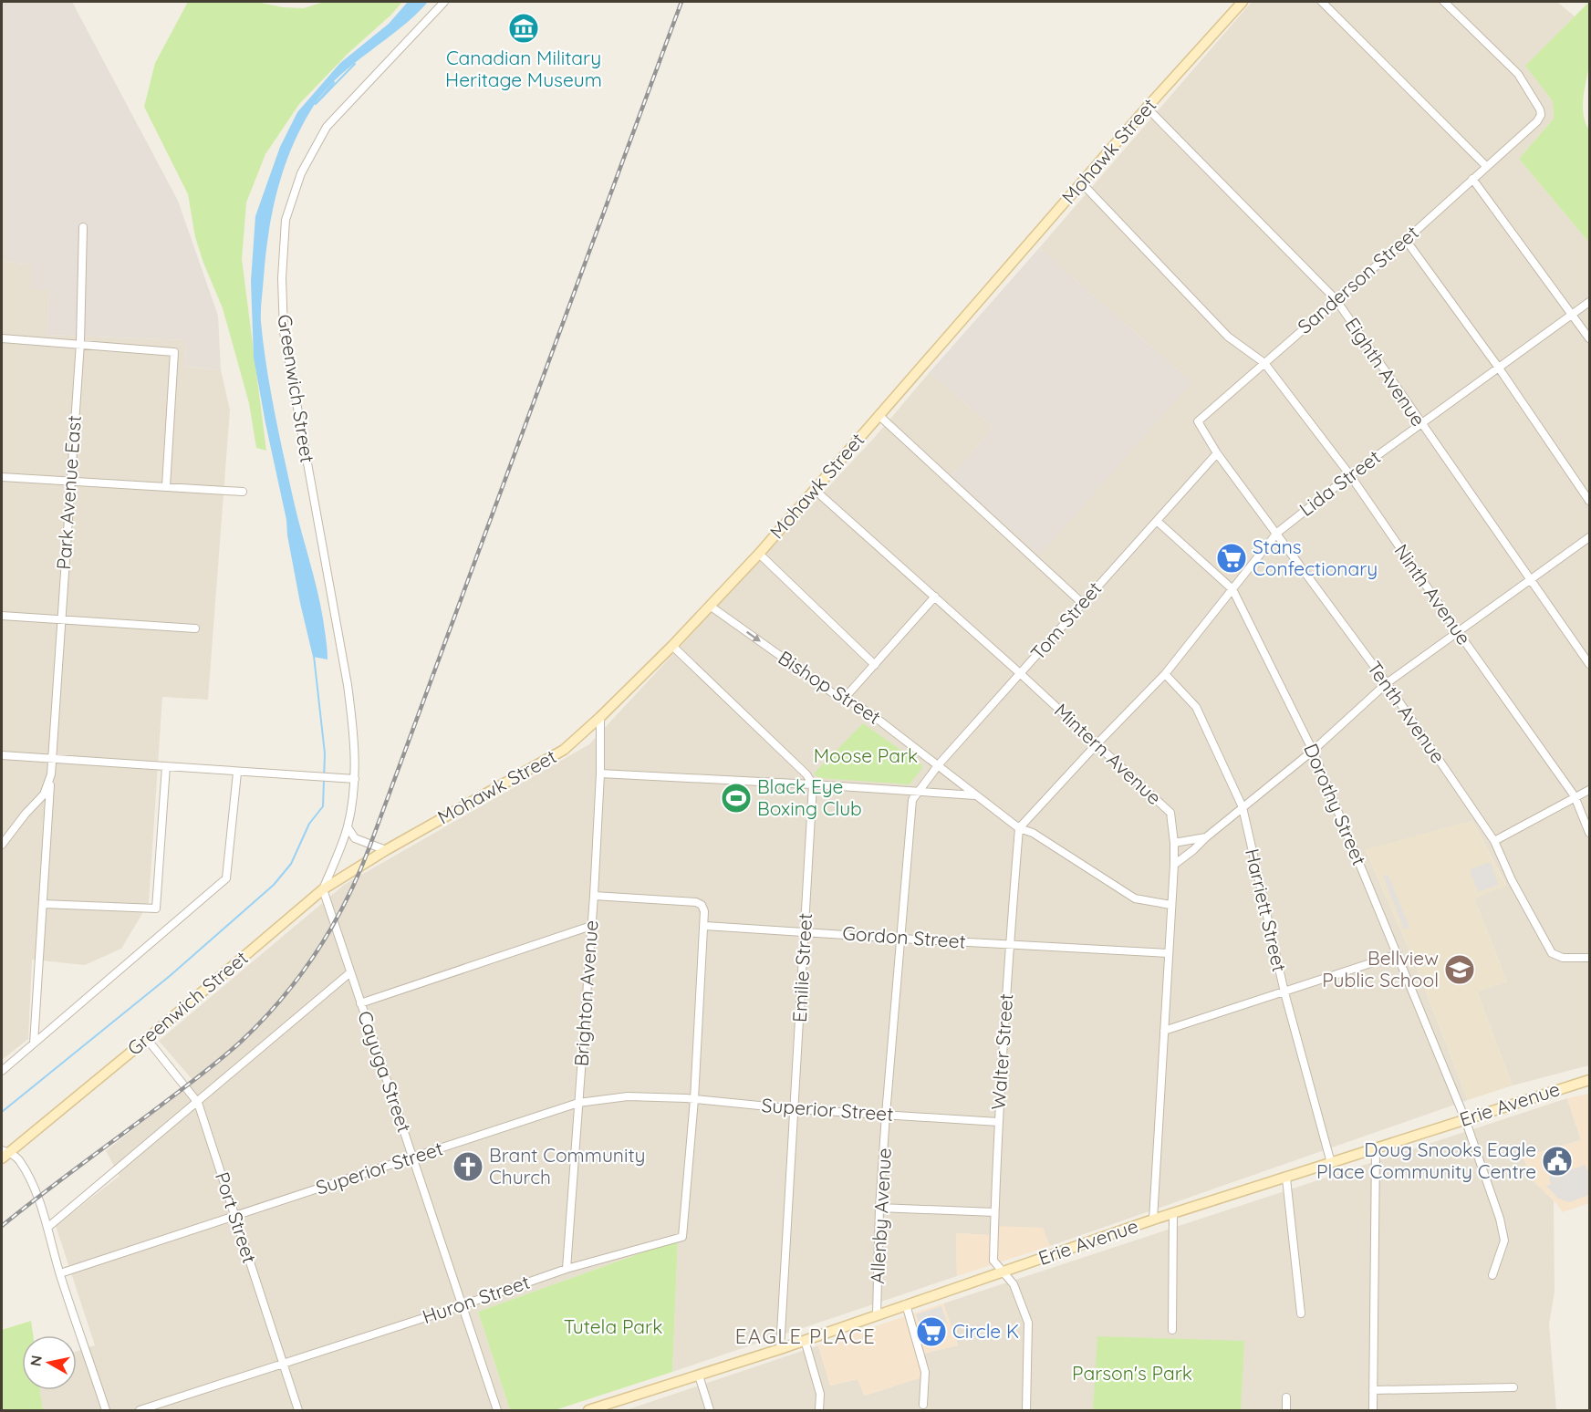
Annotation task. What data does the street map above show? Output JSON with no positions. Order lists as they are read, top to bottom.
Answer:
{
  "streets": {
    "street": [
      "Mohawk Street",
      "Sanderson Street",
      "Eighth Avenue",
      "Greenwich Street",
      "Lida Street",
      "Park Avenue East",
      "Ninth Avenue",
      "Tom Street",
      "Bishop Street",
      "Tenth Avenue",
      "Mintern Avenue",
      "Dorothy Street",
      "Harriett Street",
      "Gordon Street",
      "Emilie Street",
      "Brighton Avenue",
      "Walter Street",
      "Cayuga Street",
      "Erie Avenue",
      "Superior Street",
      "Allenby Avenue",
      "Port Street",
      "Huron Street"
    ]
  },
  "crossings": [
    ["Mohawk Street", "Eighth Avenue"],
    ["Mohawk Street", "Greenwich Street"],
    ["Mohawk Street", "Ninth Avenue"],
    ["Mohawk Street", "Bishop Street"],
    ["Mohawk Street", "Mintern Avenue"],
    ["Mohawk Street", "Brighton Avenue"],
    ["Mohawk Street", "Cayuga Street"],
    ["Sanderson Street", "Eighth Avenue"],
    ["Sanderson Street", "Ninth Avenue"],
    ["Sanderson Street", "Tom Street"],
    ["Sanderson Street", "Tenth Avenue"],
    ["Eighth Avenue", "Lida Street"],
    ["Greenwich Street", "Cayuga Street"],
    ["Greenwich Street", "Port Street"],
    ["Lida Street", "Ninth Avenue"],
    ["Lida Street", "Bishop Street"],
    ["Lida Street", "Tenth Avenue"],
    ["Lida Street", "Mintern Avenue"],
    ["Lida Street", "Dorothy Street"],
    ["Lida Street", "Harriett Street"],
    ["Lida Street", "Walter Street"],
    ["Tom Street", "Bishop Street"],
    ["Tom Street", "Tenth Avenue"],
    ["Tom Street", "Mintern Avenue"],
    ["Tom Street", "Dorothy Street"],
    ["Tom Street", "Allenby Avenue"],
    ["Bishop Street", "Mintern Avenue"],
    ["Bishop Street", "Walter Street"],
    ["Mintern Avenue", "Gordon Street"],
    ["Mintern Avenue", "Erie Avenue"],
    ["Dorothy Street", "Erie Avenue"],
    ["Harriett Street", "Erie Avenue"],
    ["Gordon Street", "Emilie Street"],
    ["Gordon Street", "Walter Street"],
    ["Gordon Street", "Allenby Avenue"],
    ["Emilie Street", "Erie Avenue"],
    ["Emilie Street", "Superior Street"],
    ["Brighton Avenue", "Superior Street"],
    ["Brighton Avenue", "Huron Street"],
    ["Walter Street", "Erie Avenue"],
    ["Walter Street", "Superior Street"],
    ["Cayuga Street", "Superior Street"],
    ["Cayuga Street", "Huron Street"],
    ["Erie Avenue", "Allenby Avenue"],
    ["Superior Street", "Allenby Avenue"],
    ["Superior Street", "Port Street"],
    ["Superior Street", "Huron Street"],
    ["Port Street", "Huron Street"]
  ],
  "districts": ["EAGLE PLACE"],
  "parks": ["Moose Park", "Tutela Park", "Parson's Park"],
  "places": {
    "museum": ["Canadian Military Heritage Museum"],
    "supermarket": ["Stans Confectionary", "Circle K"],
    "sports": ["Black Eye Boxing Club"],
    "school or university": ["Bellview Public School"],
    "public building": ["Doug Snooks Eagle Place Community Centre"],
    "church": ["Brant Community Church"]
  },
  "north": "left"
}
